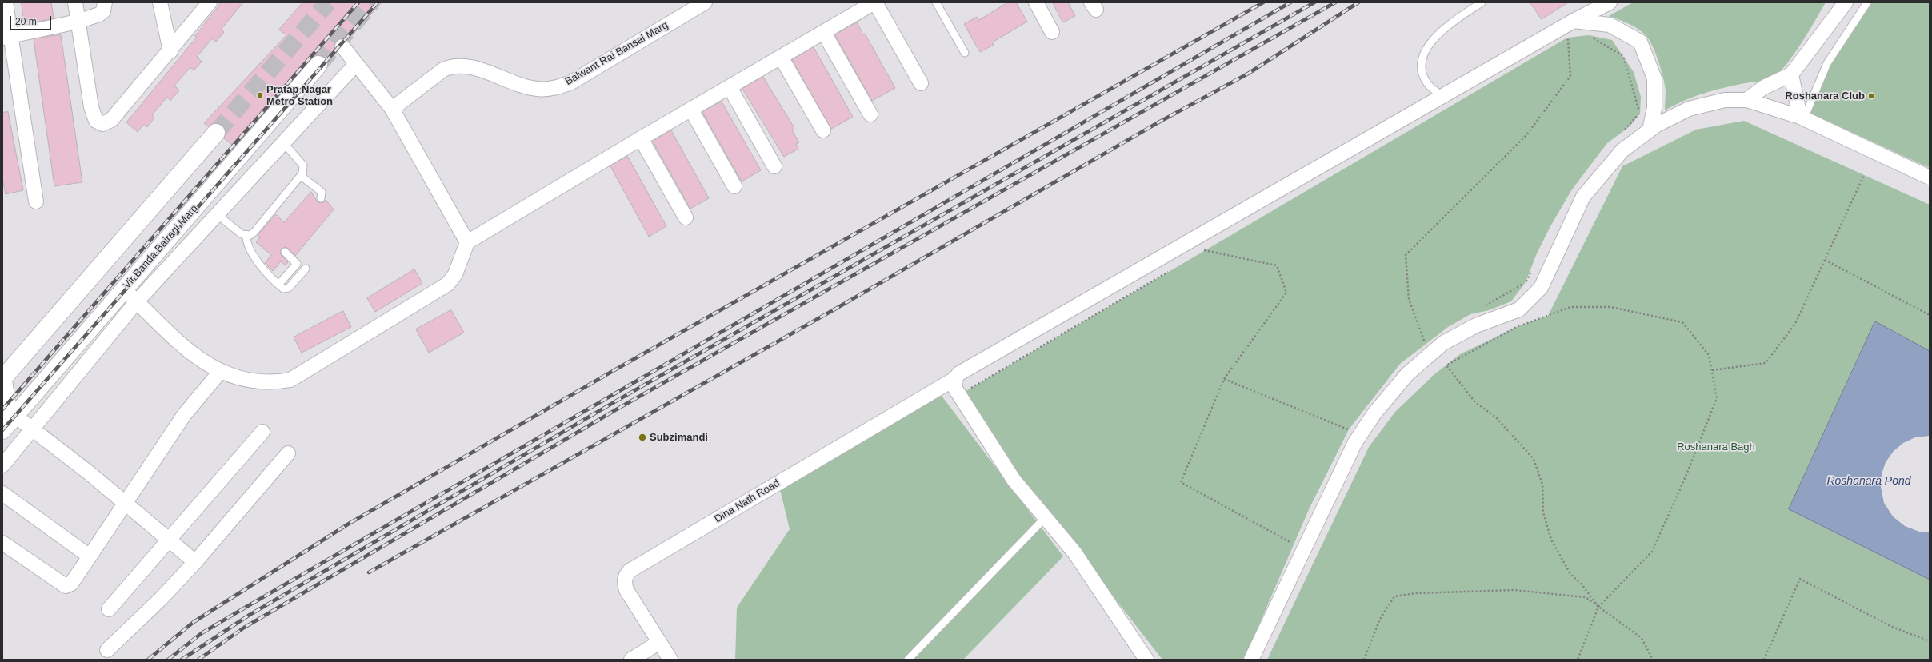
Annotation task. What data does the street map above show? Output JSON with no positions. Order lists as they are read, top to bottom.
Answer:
{
  "streets": {
    "main road": ["Vir Banda Bairagi Marg"],
    "street": ["Balwant Rai Bansal Marg", "Dina Nath Road"]
  },
  "water": ["Roshanara Pond"],
  "parks": ["Roshanara Bagh"],
  "places": ["Pratap Nagar Metro Station", "Roshanara Club", "Subzimandi"],
  "scale_bar": "20 m"
}
